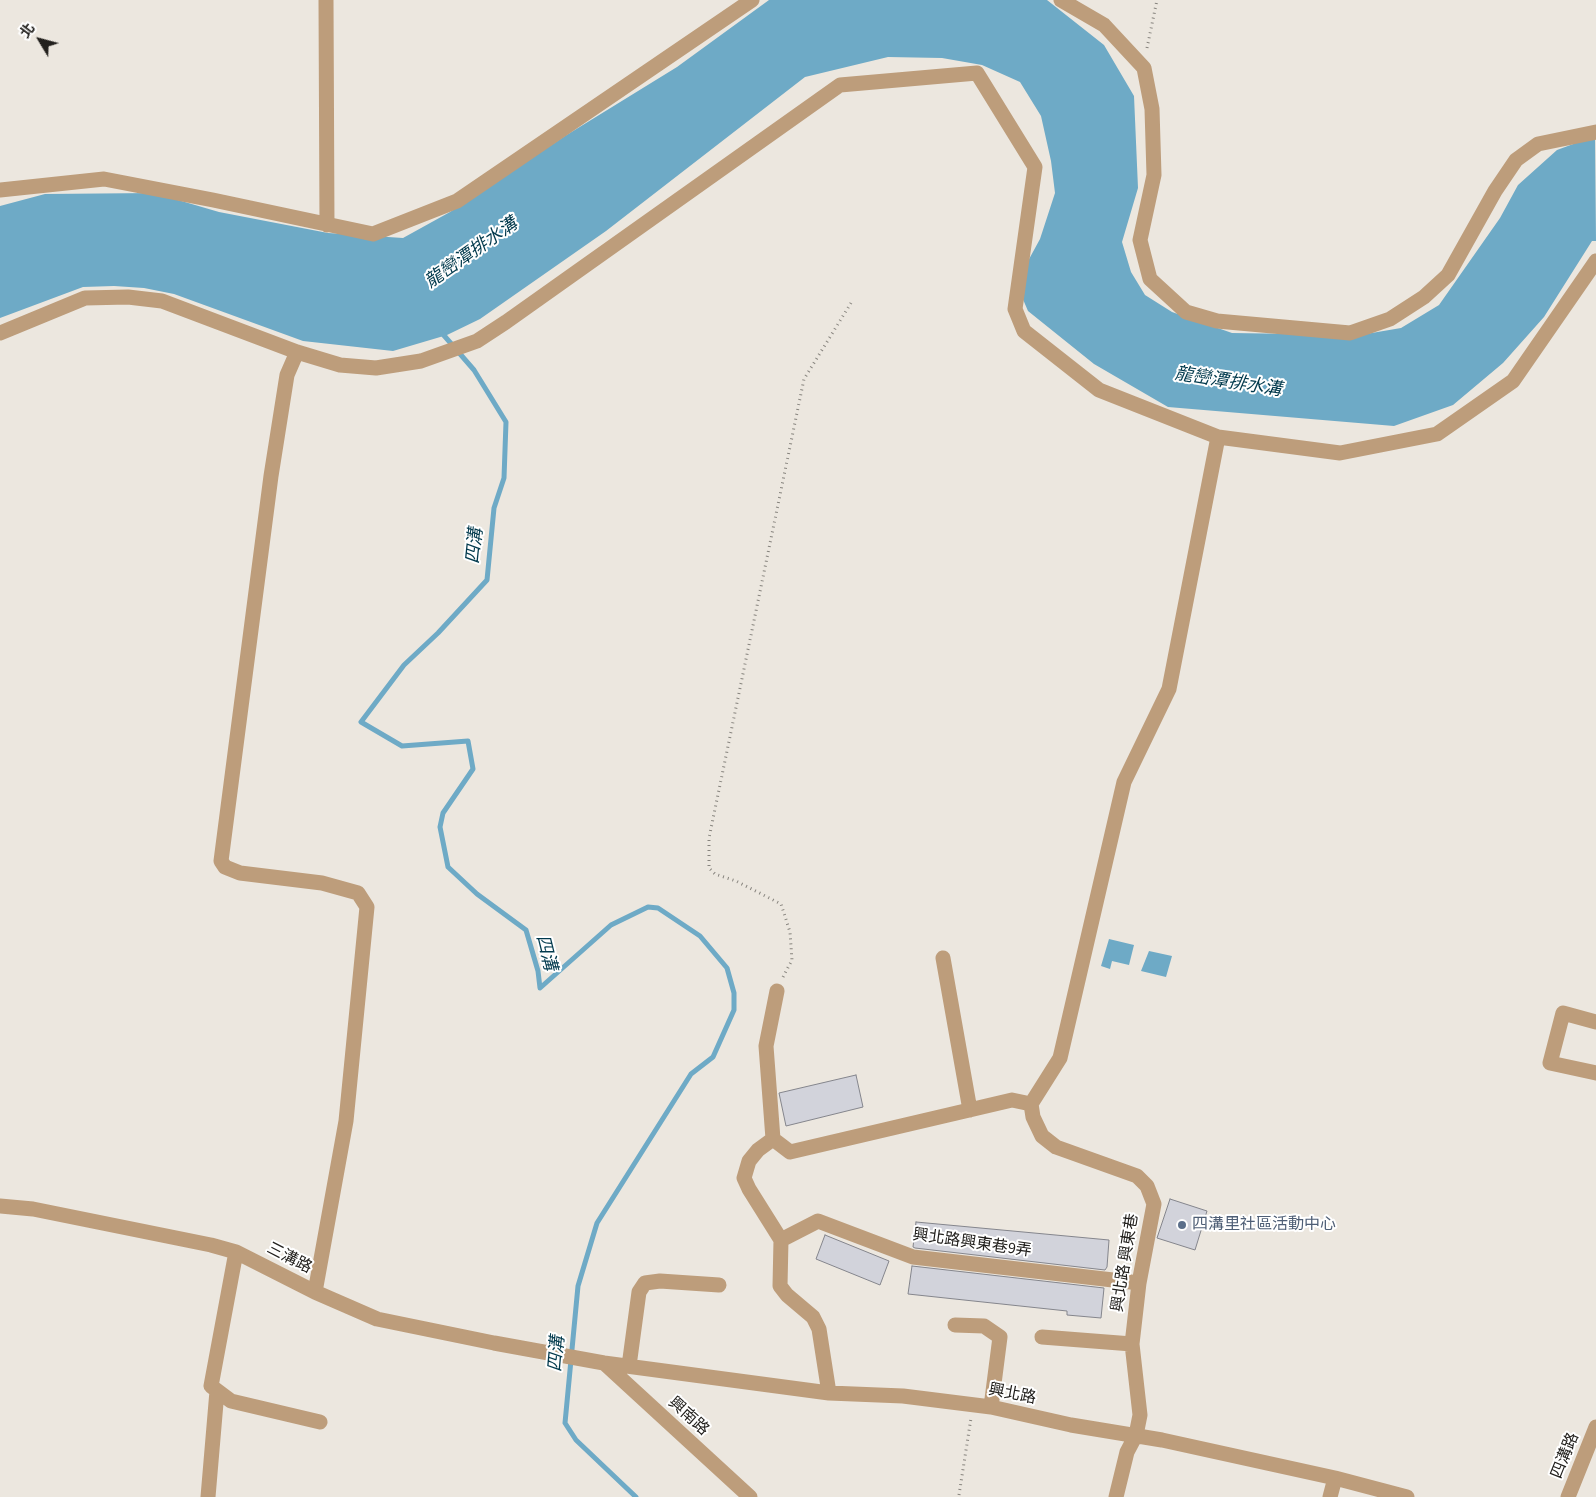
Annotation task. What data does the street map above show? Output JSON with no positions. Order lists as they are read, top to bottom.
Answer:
{
  "streets": {
    "street": [
      "興北路興東巷9弄",
      "三溝路",
      "興北路 興東巷",
      "興北路",
      "興南路",
      "四溝路"
    ]
  },
  "crossings": [
    ["興北路興東巷9弄", "興北路 興東巷"],
    ["三溝路", "興北路"],
    ["三溝路", "興南路"],
    ["興北路 興東巷", "興北路"],
    ["興北路", "興南路"]
  ],
  "water": ["龍巒潭排水溝", "四溝"],
  "places": ["四溝里社區活動中心"],
  "north": "top left"
}
